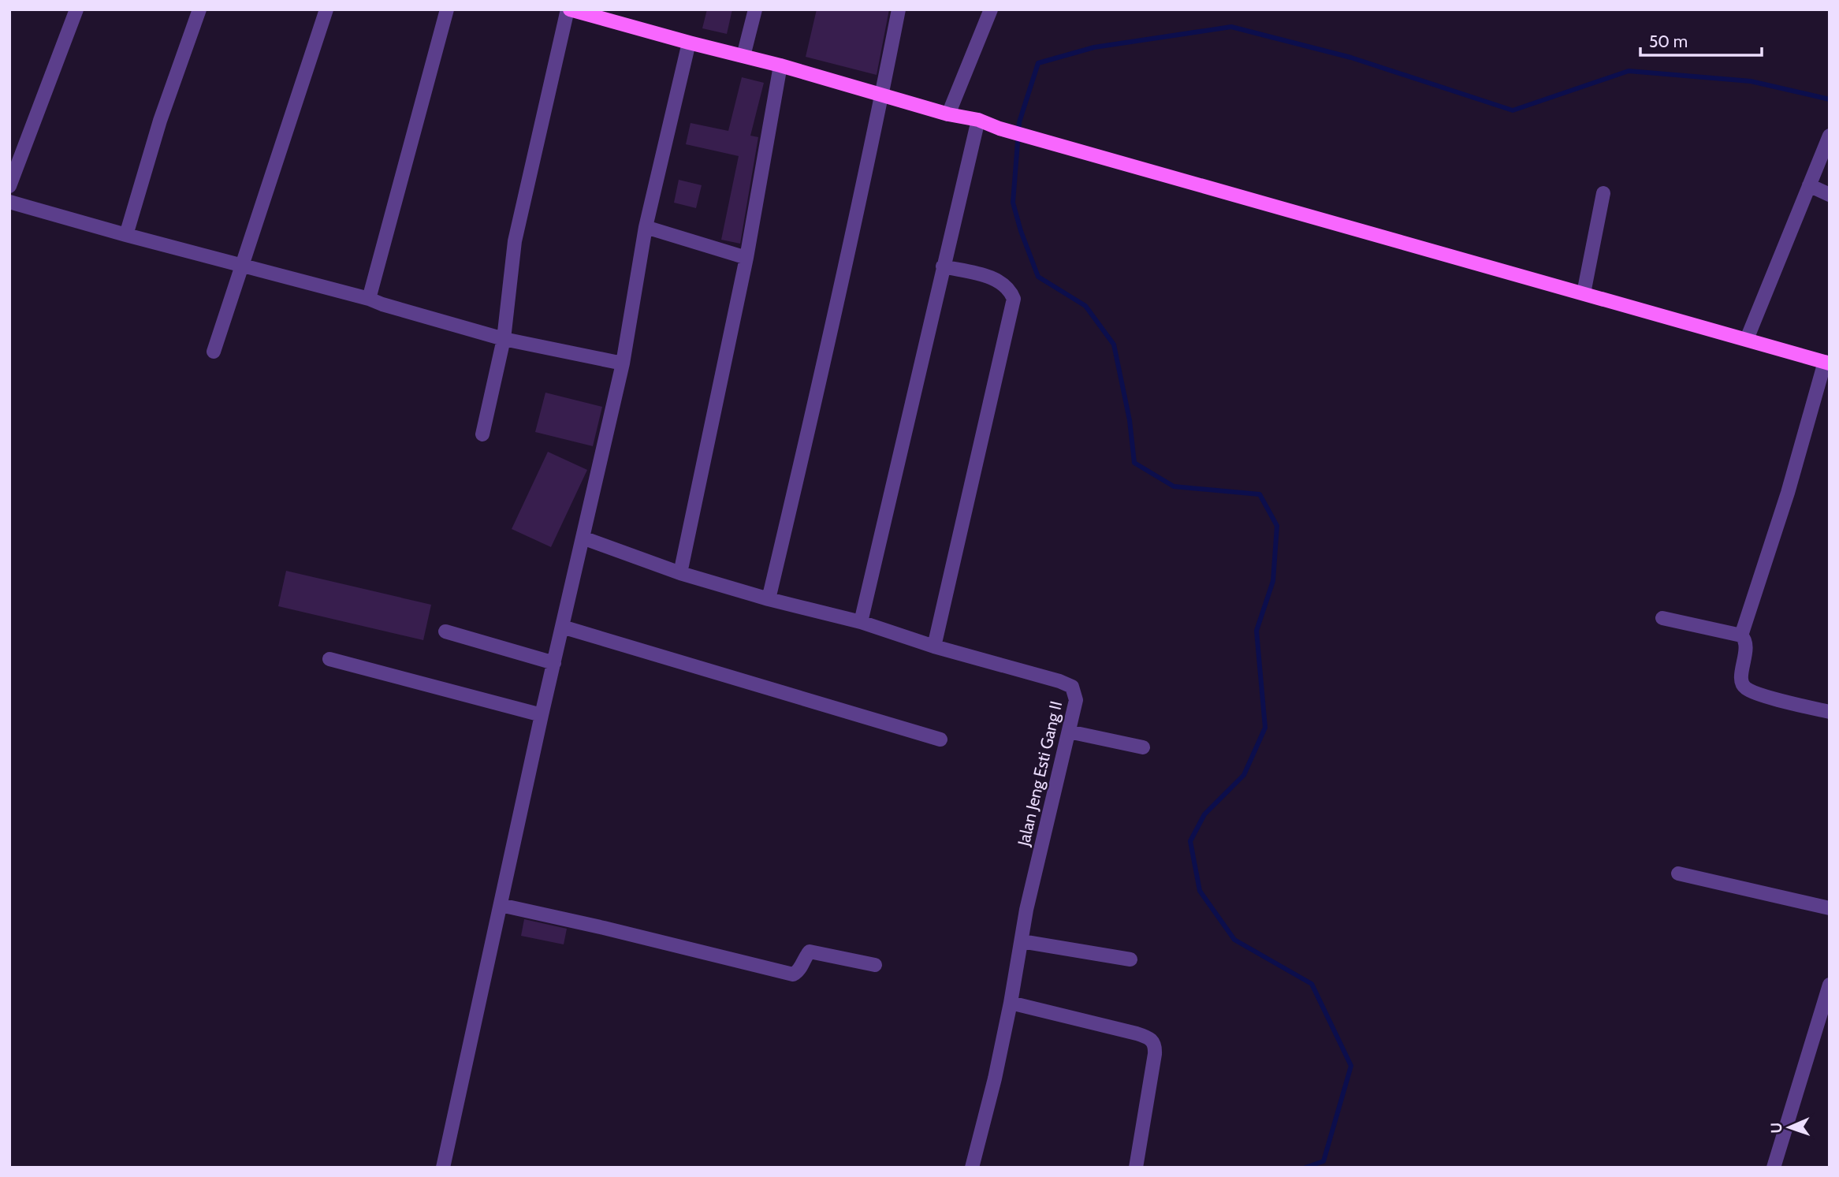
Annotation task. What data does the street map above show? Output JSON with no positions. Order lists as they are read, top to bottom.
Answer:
{
  "streets": {
    "street": ["Jalan Jeng Esti Gang II"]
  },
  "scale_bar": "50 m",
  "north": "left"
}
